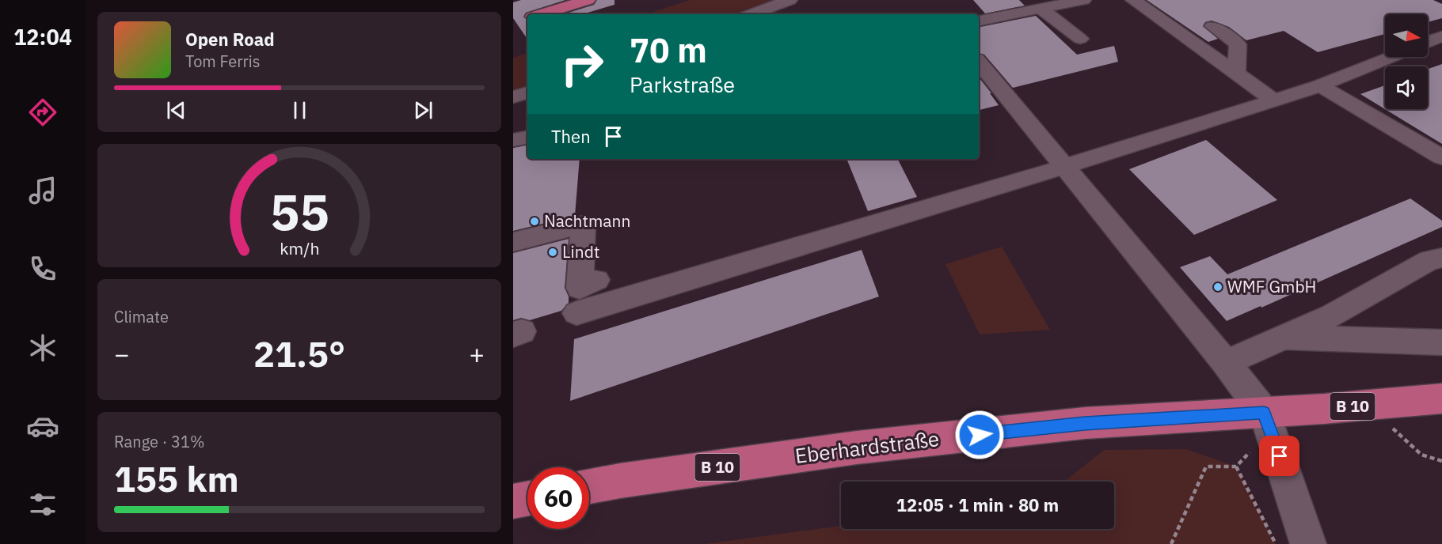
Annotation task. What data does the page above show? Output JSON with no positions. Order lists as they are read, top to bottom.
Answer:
{
  "streets": {
    "main road": ["B 10", "Eberhardstraße"]
  },
  "places": ["Nachtmann", "Lindt", "WMF GmbH"],
  "north": "right",
  "page": {
    "tabs": "12:04",
    "turn": ["70 m", "Parkstraße"],
    "song": ["Open Road", "Tom Ferris"],
    "then": "Then",
    "tile": [
      "Climate",
      ["Range · 31%", "155 km"]
    ],
    "heat": ["−", "21.5°", "+"],
    "limit": "60",
    "trip": "12:05 · 1 min · 80 m",
    "gauge": ["55", "km/h"]
  }
}
